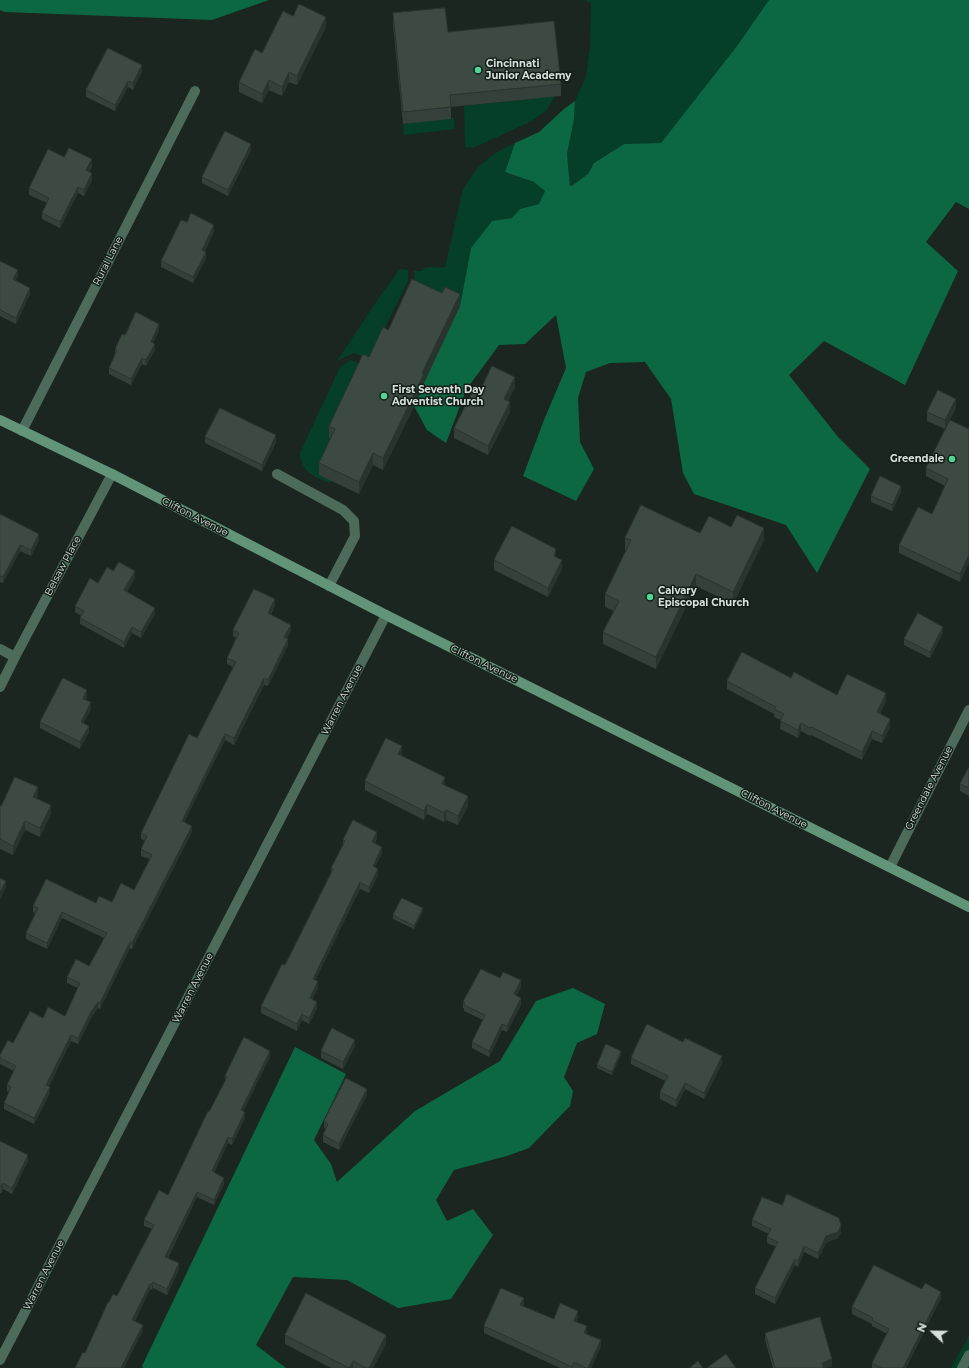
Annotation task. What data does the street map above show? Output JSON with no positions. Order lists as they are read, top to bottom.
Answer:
{
  "streets": {
    "main road": ["Clifton Avenue"],
    "street": [
      "Rural Lane",
      "Belsaw Place",
      "Warren Avenue",
      "Greendale Avenue"
    ]
  },
  "crossings": [
    ["Rural Lane", "Clifton Avenue"],
    ["Clifton Avenue", "Belsaw Place"],
    ["Clifton Avenue", "Warren Avenue"],
    ["Clifton Avenue", "Greendale Avenue"]
  ],
  "places": [
    "Cincinnati Junior Academy",
    "First Seventh Day Adventist Church",
    "Greendale",
    "Calvary Episcopal Church"
  ],
  "north": "left"
}
